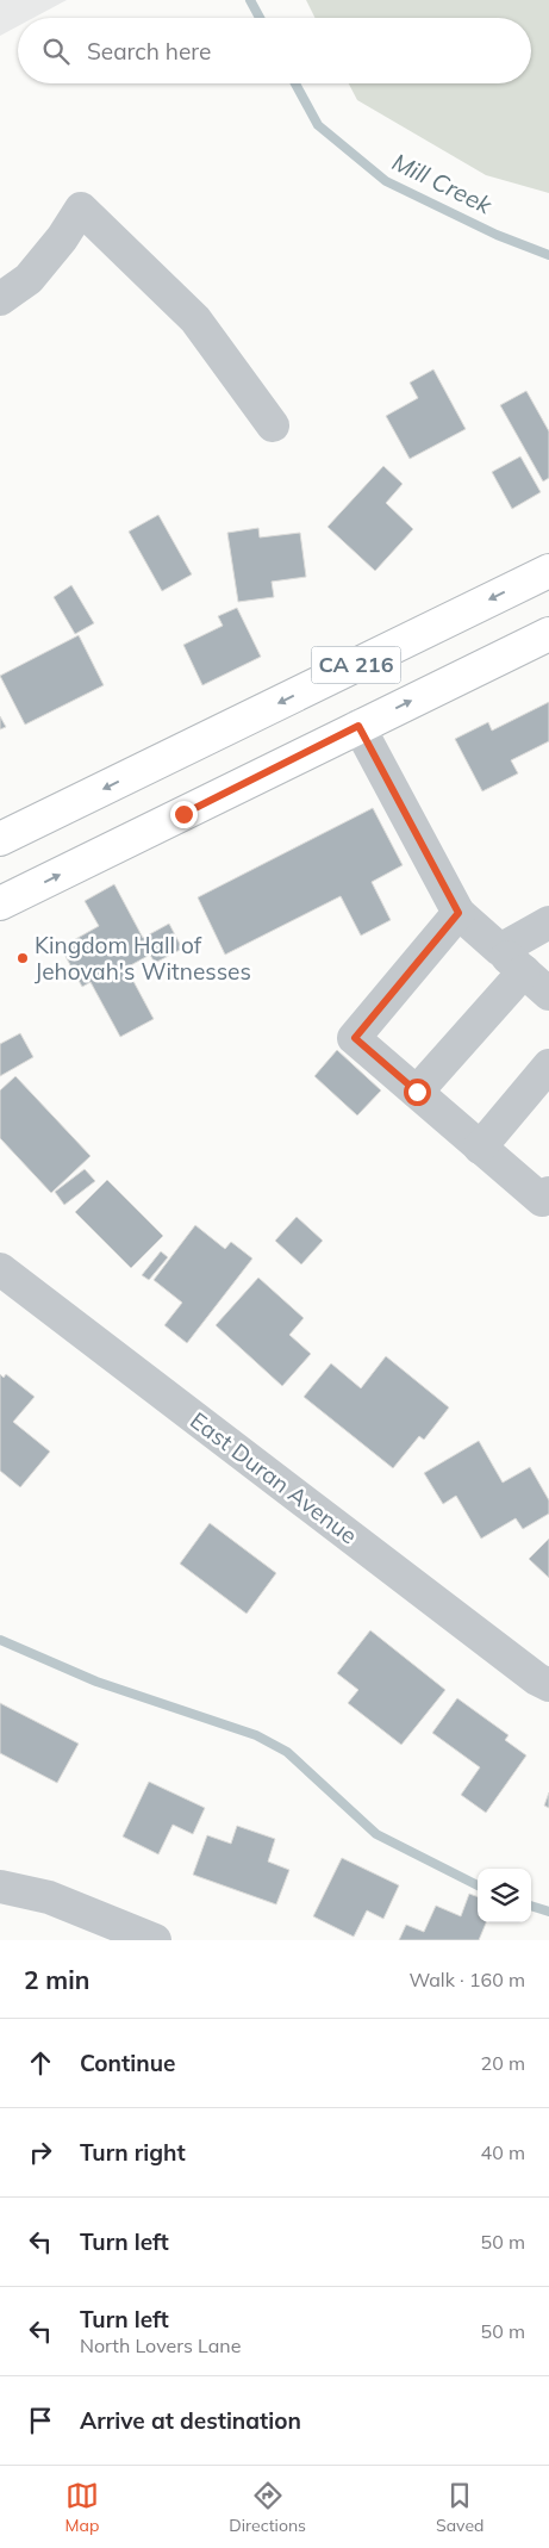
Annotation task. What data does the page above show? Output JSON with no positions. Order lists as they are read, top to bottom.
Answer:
{
  "streets": {
    "main road": ["CA 216"],
    "street": ["East Duran Avenue"]
  },
  "water": ["Mill Creek"],
  "places": ["Kingdom Hall of Jehovah's Witnesses"],
  "page": {
    "search": "Search here",
    "heading": ["2 min", "Walk · 160 m"],
    "list": [
      ["Continue", "20 m"],
      ["Turn right", "40 m"],
      ["Turn left", "50 m"],
      ["Turn left", "North Lovers Lane", "50 m"],
      "Arrive at destination"
    ],
    "nav": ["Map", "Directions", "Saved"]
  }
}
